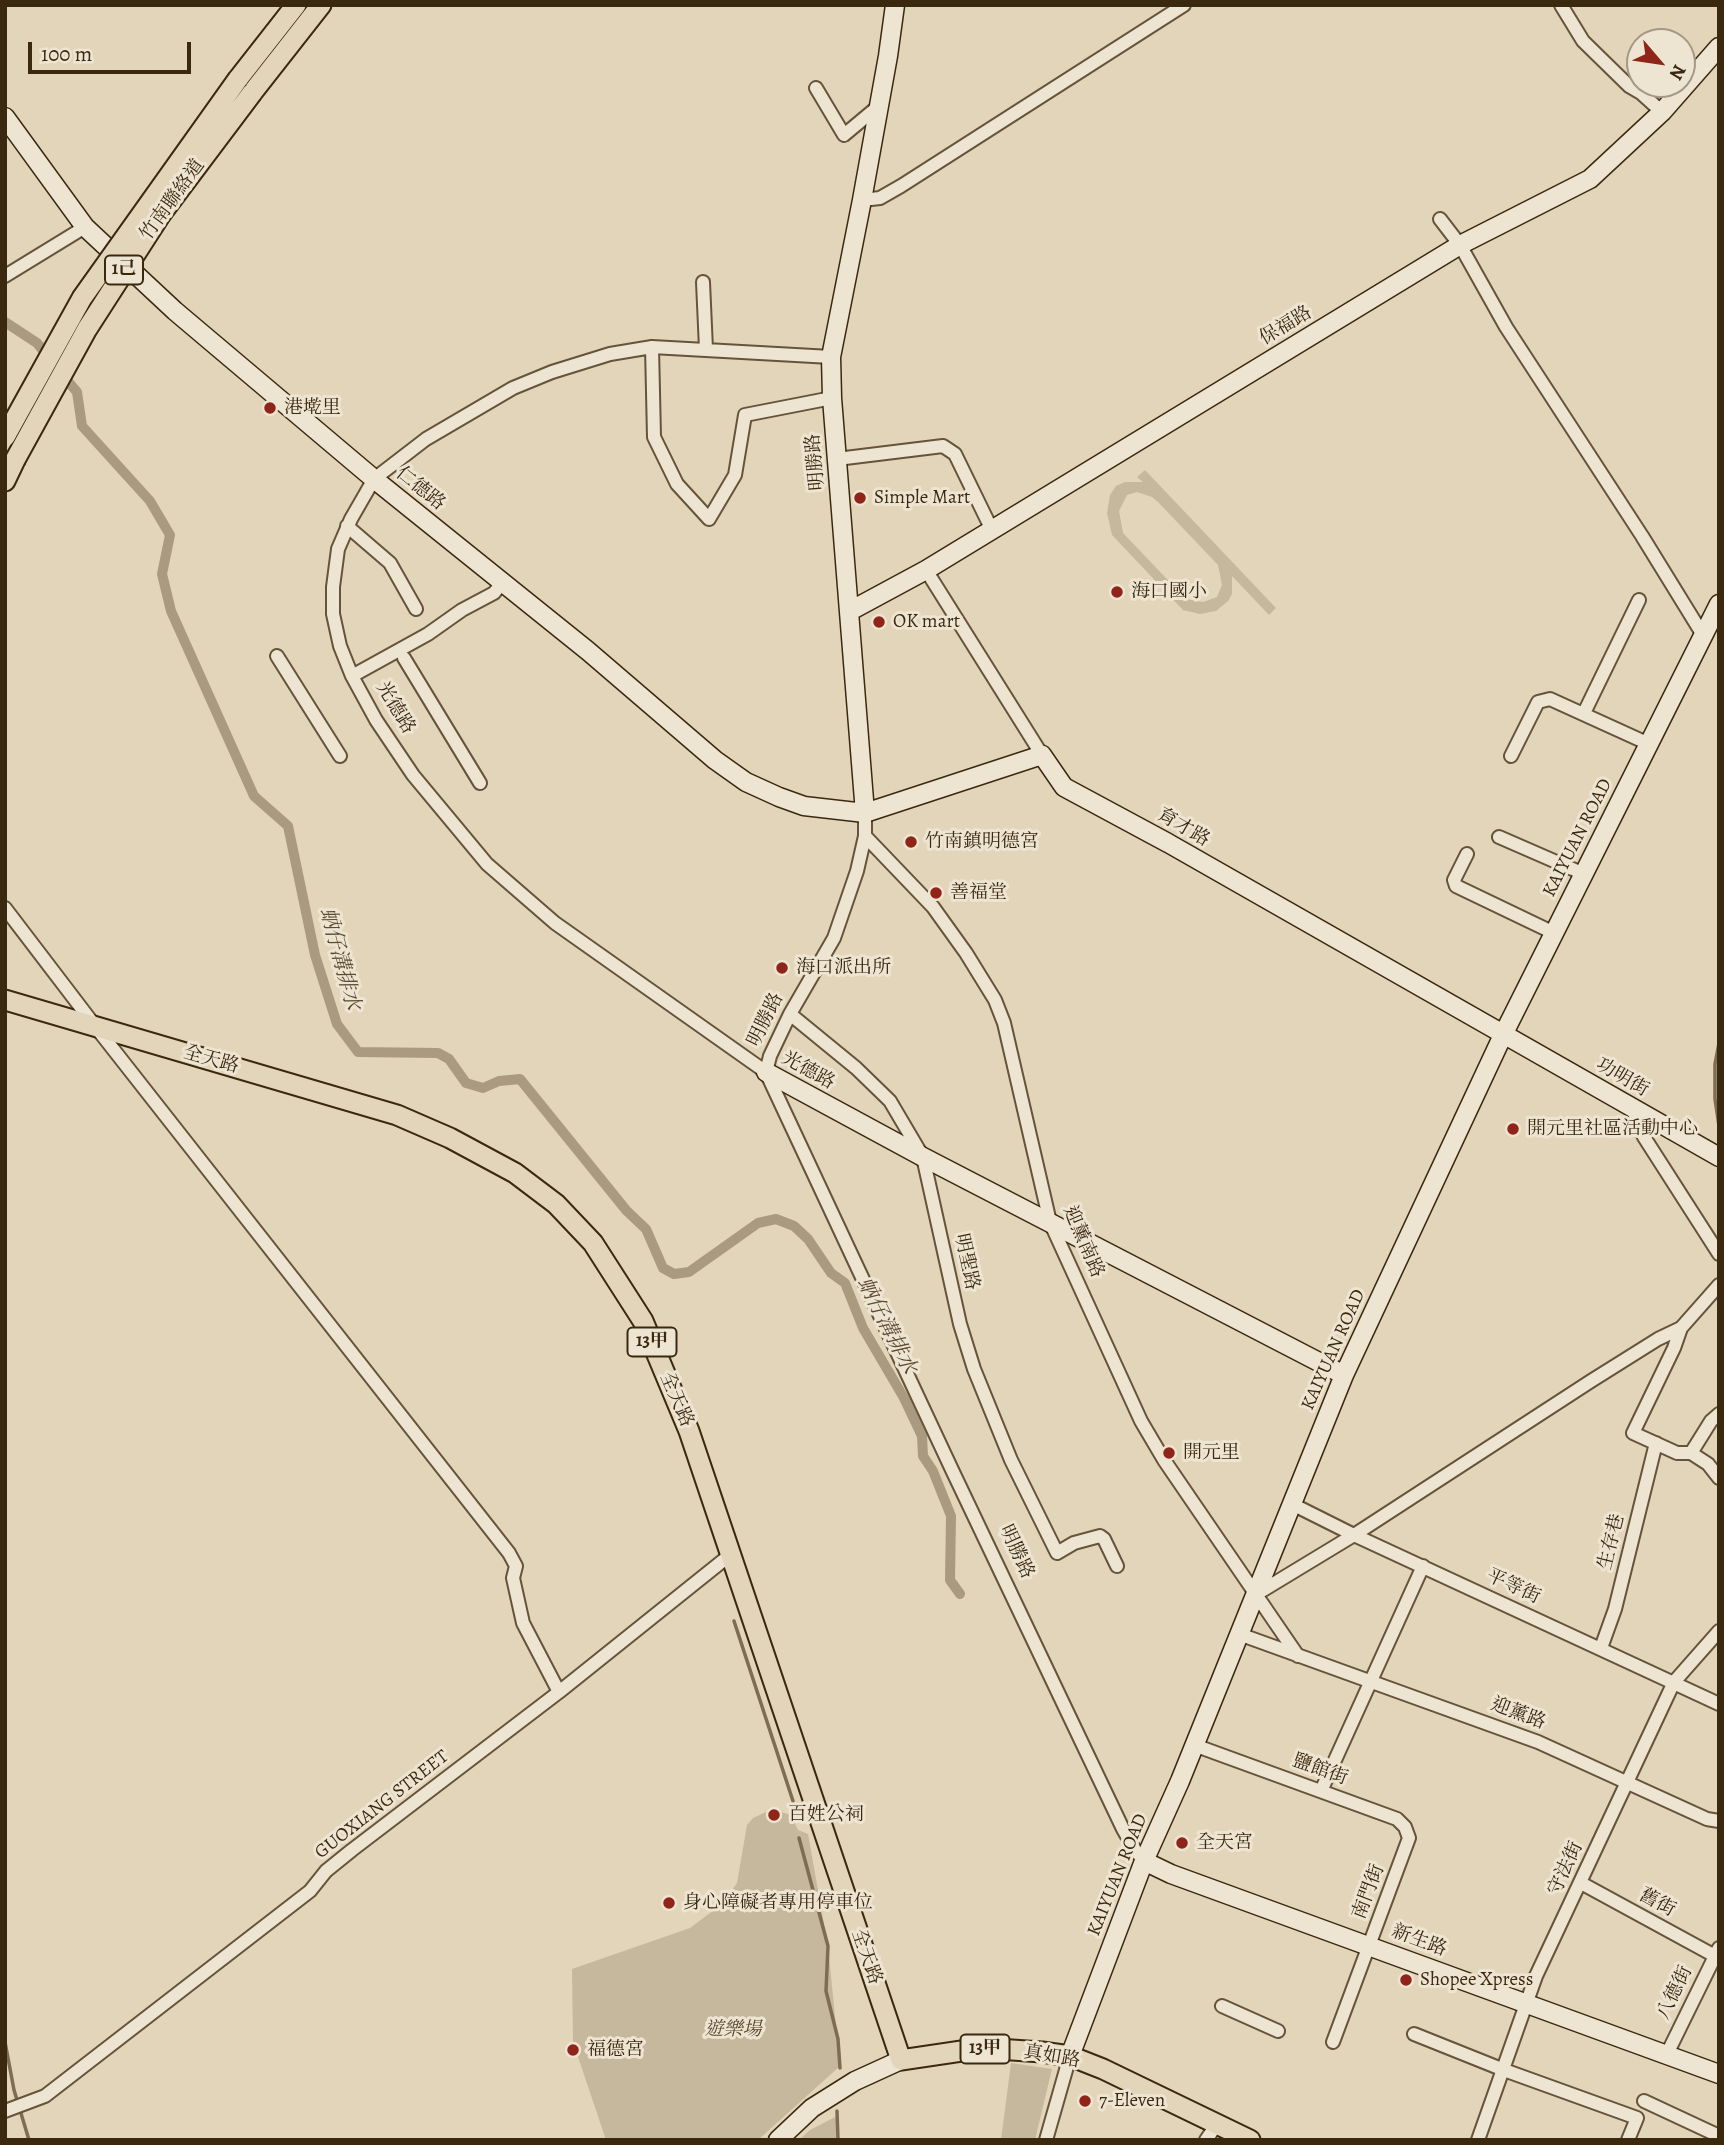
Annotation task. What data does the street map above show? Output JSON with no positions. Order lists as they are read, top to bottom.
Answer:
{
  "streets": {
    "main road": [
      "竹南聯絡道",
      "1己",
      "全天路",
      "13甲",
      "真如路"
    ],
    "street": [
      "保福路",
      "明勝路",
      "仁德路",
      "光德路",
      "育才路",
      "KAIYUAN ROAD",
      "功明街",
      "迎薰南路",
      "明聖路",
      "生存巷",
      "平等街",
      "迎薰路",
      "鹽館街",
      "GUOXIANG STREET",
      "守法街",
      "南門街",
      "舊街",
      "新生路",
      "八德街"
    ]
  },
  "crossings": [
    ["保福路", "明勝路"],
    ["保福路", "育才路"],
    ["明勝路", "仁德路"],
    ["明勝路", "光德路"],
    ["明勝路", "KAIYUAN ROAD"],
    ["明勝路", "迎薰南路"],
    ["明勝路", "明聖路"],
    ["明勝路", "新生路"],
    ["仁德路", "光德路"],
    ["光德路", "KAIYUAN ROAD"],
    ["光德路", "迎薰南路"],
    ["光德路", "明聖路"],
    ["育才路", "KAIYUAN ROAD"],
    ["育才路", "功明街"],
    ["KAIYUAN ROAD", "功明街"],
    ["KAIYUAN ROAD", "迎薰南路"],
    ["KAIYUAN ROAD", "平等街"],
    ["KAIYUAN ROAD", "迎薰路"],
    ["KAIYUAN ROAD", "鹽館街"],
    ["KAIYUAN ROAD", "新生路"],
    ["KAIYUAN ROAD", "真如路"],
    ["全天路", "GUOXIANG STREET"],
    ["全天路", "真如路"],
    ["迎薰南路", "迎薰路"],
    ["生存巷", "平等街"],
    ["平等街", "守法街"],
    ["迎薰路", "守法街"],
    ["鹽館街", "南門街"],
    ["守法街", "舊街"],
    ["守法街", "新生路"],
    ["南門街", "新生路"],
    ["舊街", "八德街"],
    ["新生路", "八德街"]
  ],
  "water": ["蚋仔溝排水"],
  "parks": ["遊樂場"],
  "places": [
    "港墘里",
    "Simple Mart",
    "海口國小",
    "OK mart",
    "竹南鎮明德宮",
    "善福堂",
    "海口派出所",
    "開元里社區活動中心",
    "開元里",
    "百姓公祠",
    "全天宮",
    "身心障礙者專用停車位",
    "Shopee Xpress",
    "福德宮",
    "7-Eleven"
  ],
  "scale_bar": "100 m",
  "north": "bottom right"
}
